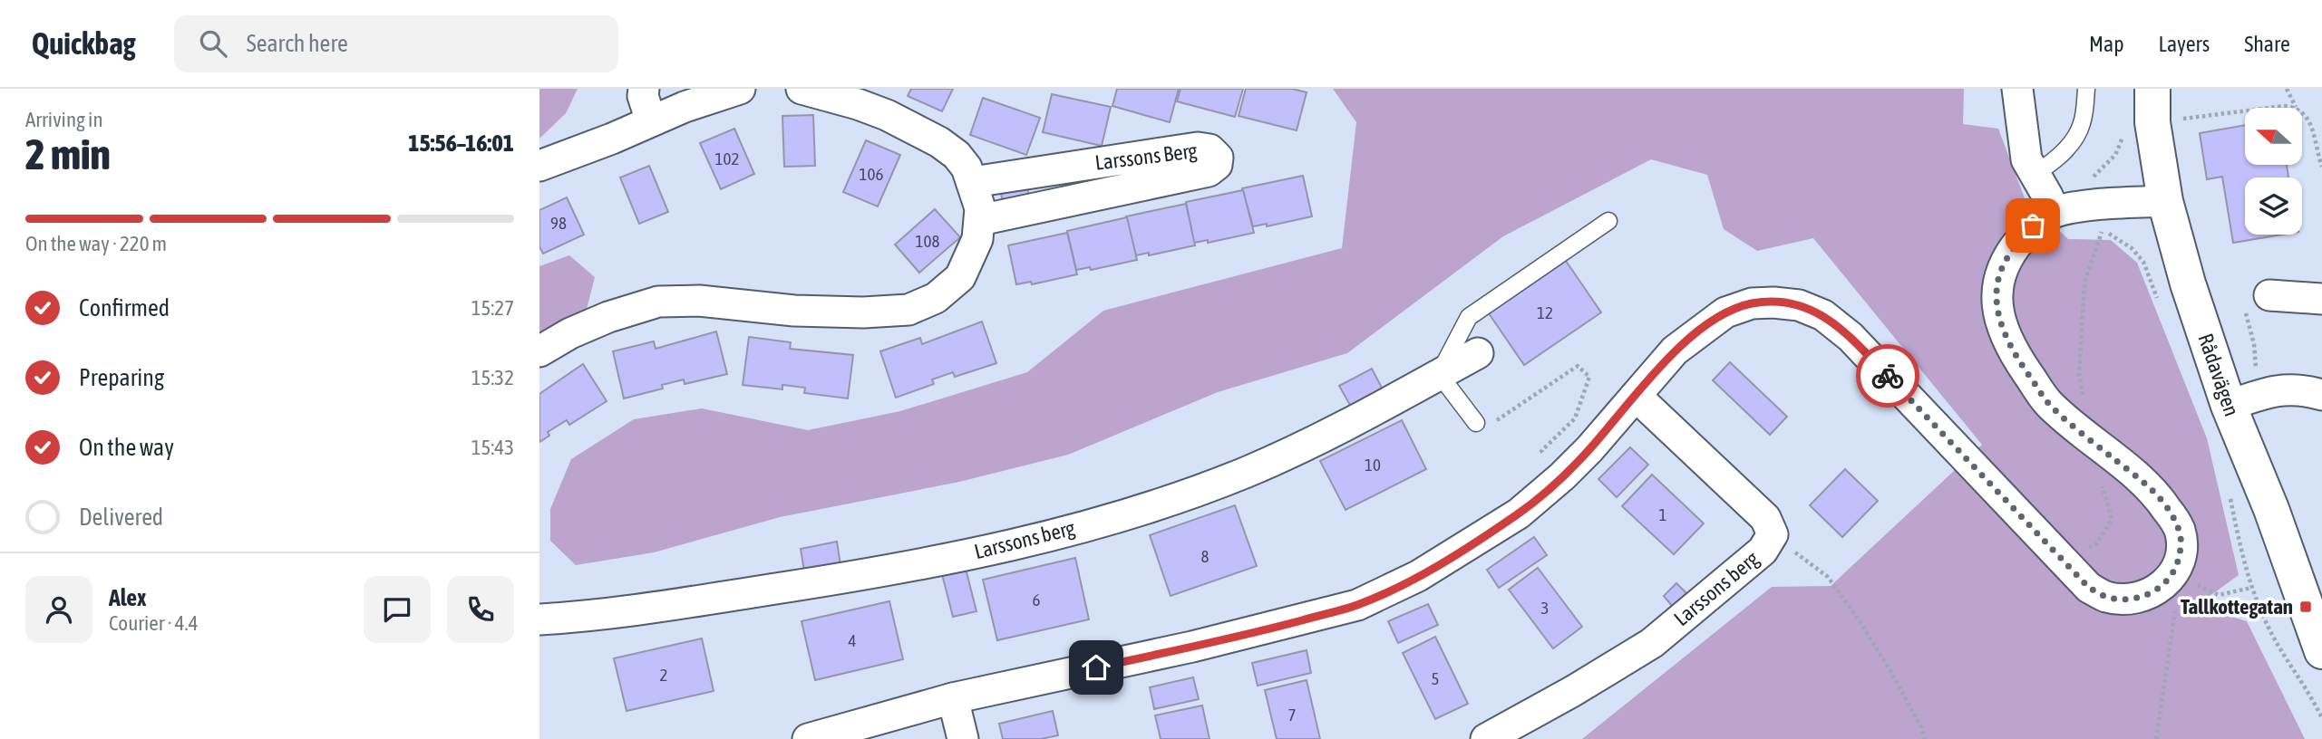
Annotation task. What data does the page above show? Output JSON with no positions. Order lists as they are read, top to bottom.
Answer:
{
  "streets": {
    "street": ["Larssons Berg", "Rådavägen", "Larssons berg"]
  },
  "places": {
    "transit": ["Tallkottegatan"]
  },
  "house_numbers": [
    "102",
    "106",
    "98",
    "108",
    "12",
    "10",
    "1",
    "8",
    "6",
    "3",
    "4",
    "2",
    "5",
    "7"
  ],
  "north": "left",
  "page": {
    "header": "Quickbag",
    "search": "Search here",
    "nav": ["Map", "Layers", "Share"],
    "heading": ["2 min", "Arriving in", "15:56–16:01"],
    "panel": ["Alex", "Courier · 4.4"],
    "bar": "On the way · 220 m",
    "list": [
      ["Confirmed", "15:27"],
      ["Preparing", "15:32"],
      ["On the way", "15:43"],
      "Delivered"
    ]
  }
}
